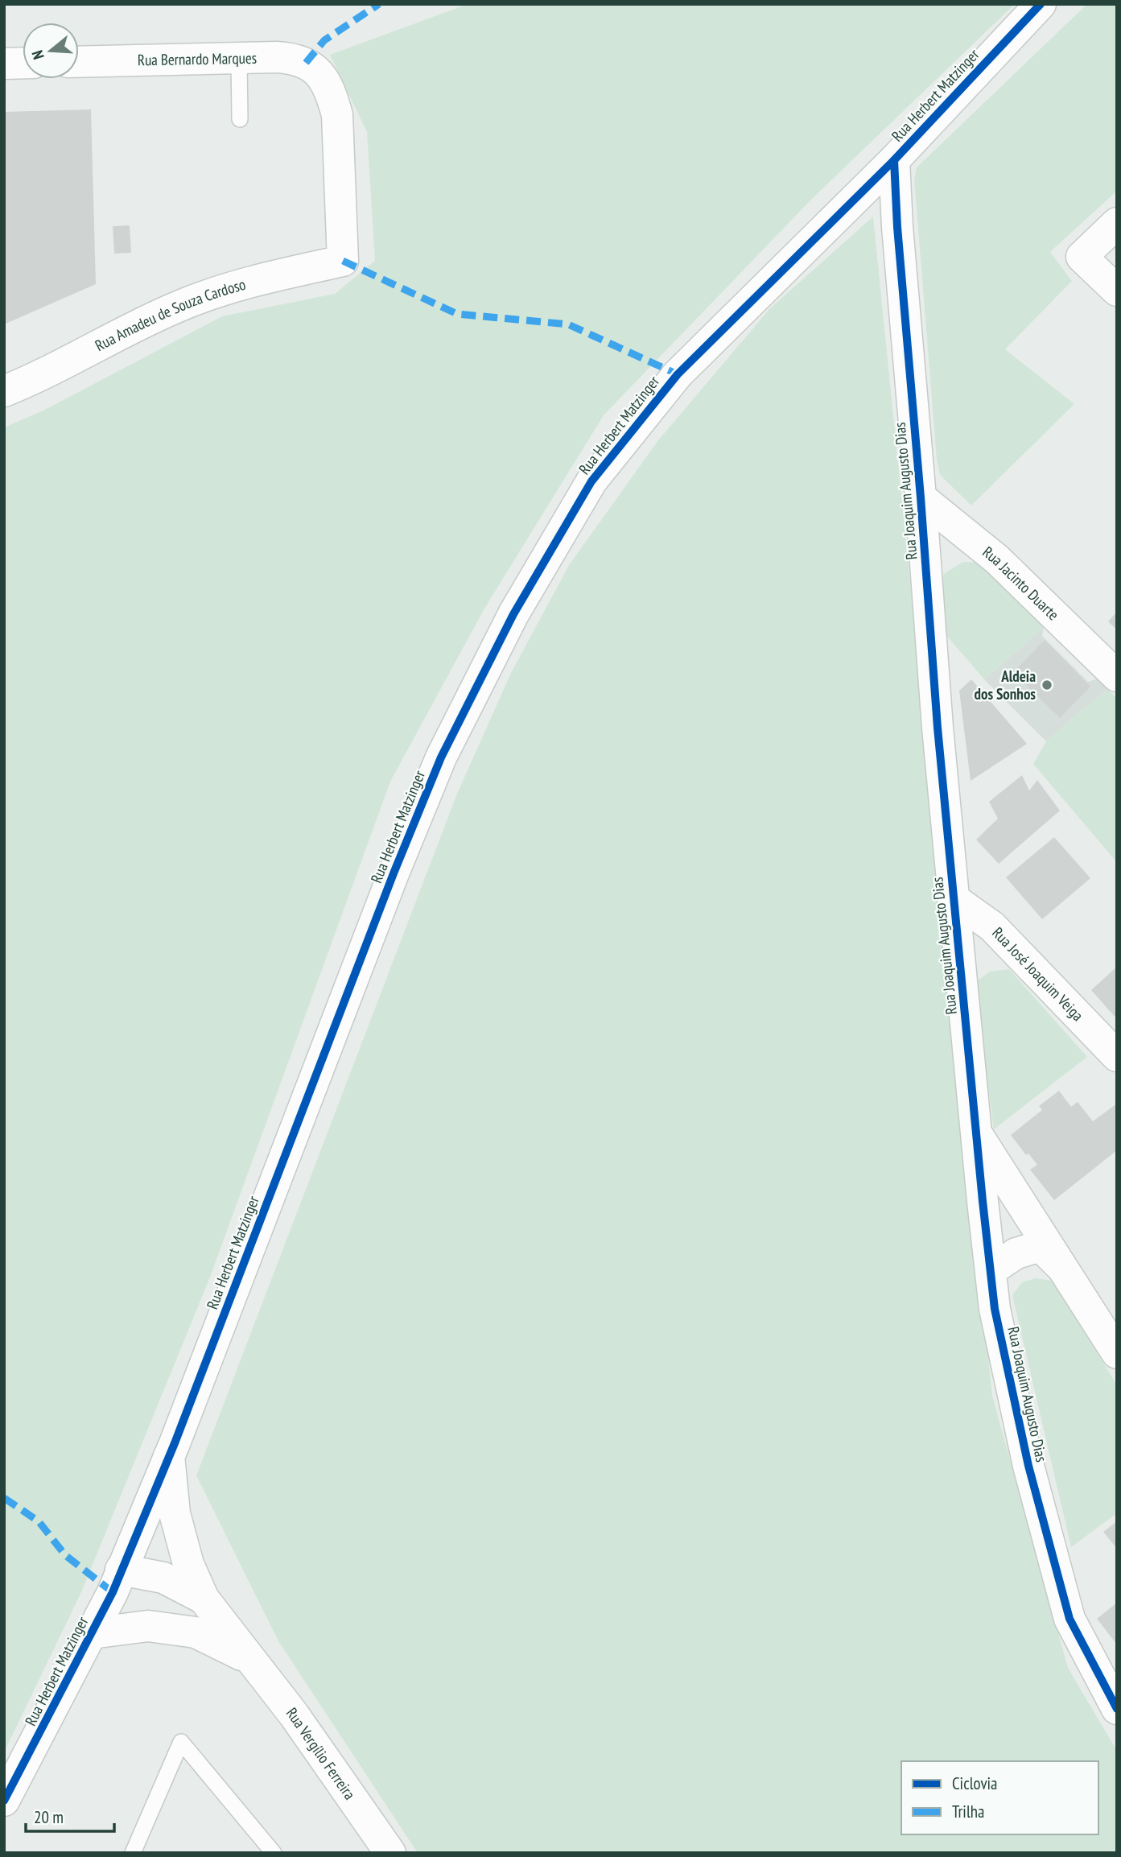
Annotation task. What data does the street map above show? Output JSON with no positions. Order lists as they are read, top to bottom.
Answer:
{
  "streets": {
    "street": [
      "Rua Bernardo Marques",
      "Rua Herbert Matzinger",
      "Rua Amadeu de Souza Cardoso",
      "Rua Joaquim Augusto Dias",
      "Rua Jacinto Duarte",
      "Rua José Joaquim Veiga",
      "Rua Vergílio Ferreira"
    ]
  },
  "crossings": [
    ["Rua Bernardo Marques", "Rua Amadeu de Souza Cardoso"],
    ["Rua Herbert Matzinger", "Rua Joaquim Augusto Dias"],
    ["Rua Herbert Matzinger", "Rua Vergílio Ferreira"],
    ["Rua Joaquim Augusto Dias", "Rua Jacinto Duarte"],
    ["Rua Joaquim Augusto Dias", "Rua José Joaquim Veiga"]
  ],
  "places": ["Aldeia dos Sonhos"],
  "legend": ["Ciclovia", "Trilha"],
  "scale_bar": "20 m",
  "north": "left"
}
